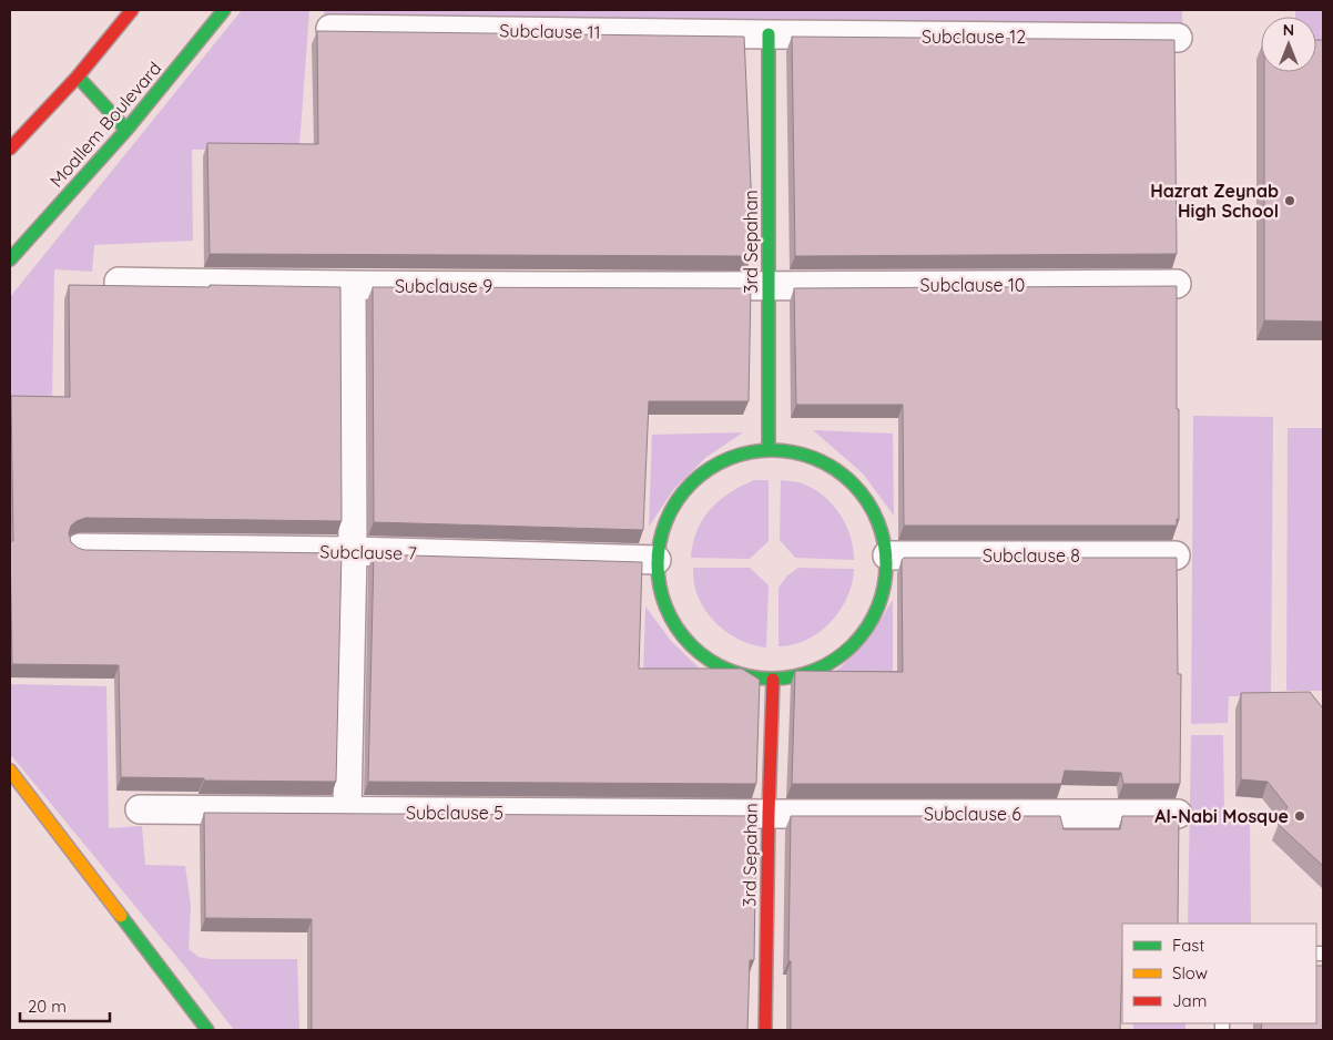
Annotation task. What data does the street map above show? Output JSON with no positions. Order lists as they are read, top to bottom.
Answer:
{
  "streets": {
    "street": [
      "Subclause 11",
      "Subclause 12",
      "Moallem Boulevard",
      "3rd Sepahan",
      "Subclause 10",
      "Subclause 9",
      "Subclause 7",
      "Subclause 8",
      "Subclause 5",
      "Subclause 6"
    ]
  },
  "crossings": [
    ["Subclause 11", "Subclause 12"],
    ["Subclause 11", "3rd Sepahan"],
    ["Subclause 12", "3rd Sepahan"],
    ["3rd Sepahan", "Subclause 10"],
    ["3rd Sepahan", "Subclause 9"],
    ["3rd Sepahan", "Subclause 5"],
    ["3rd Sepahan", "Subclause 6"],
    ["Subclause 10", "Subclause 9"],
    ["Subclause 5", "Subclause 6"]
  ],
  "places": ["Hazrat Zeynab High School", "Al-Nabi Mosque"],
  "legend": ["Fast", "Slow", "Jam"],
  "scale_bar": "20 m",
  "north": "top"
}
